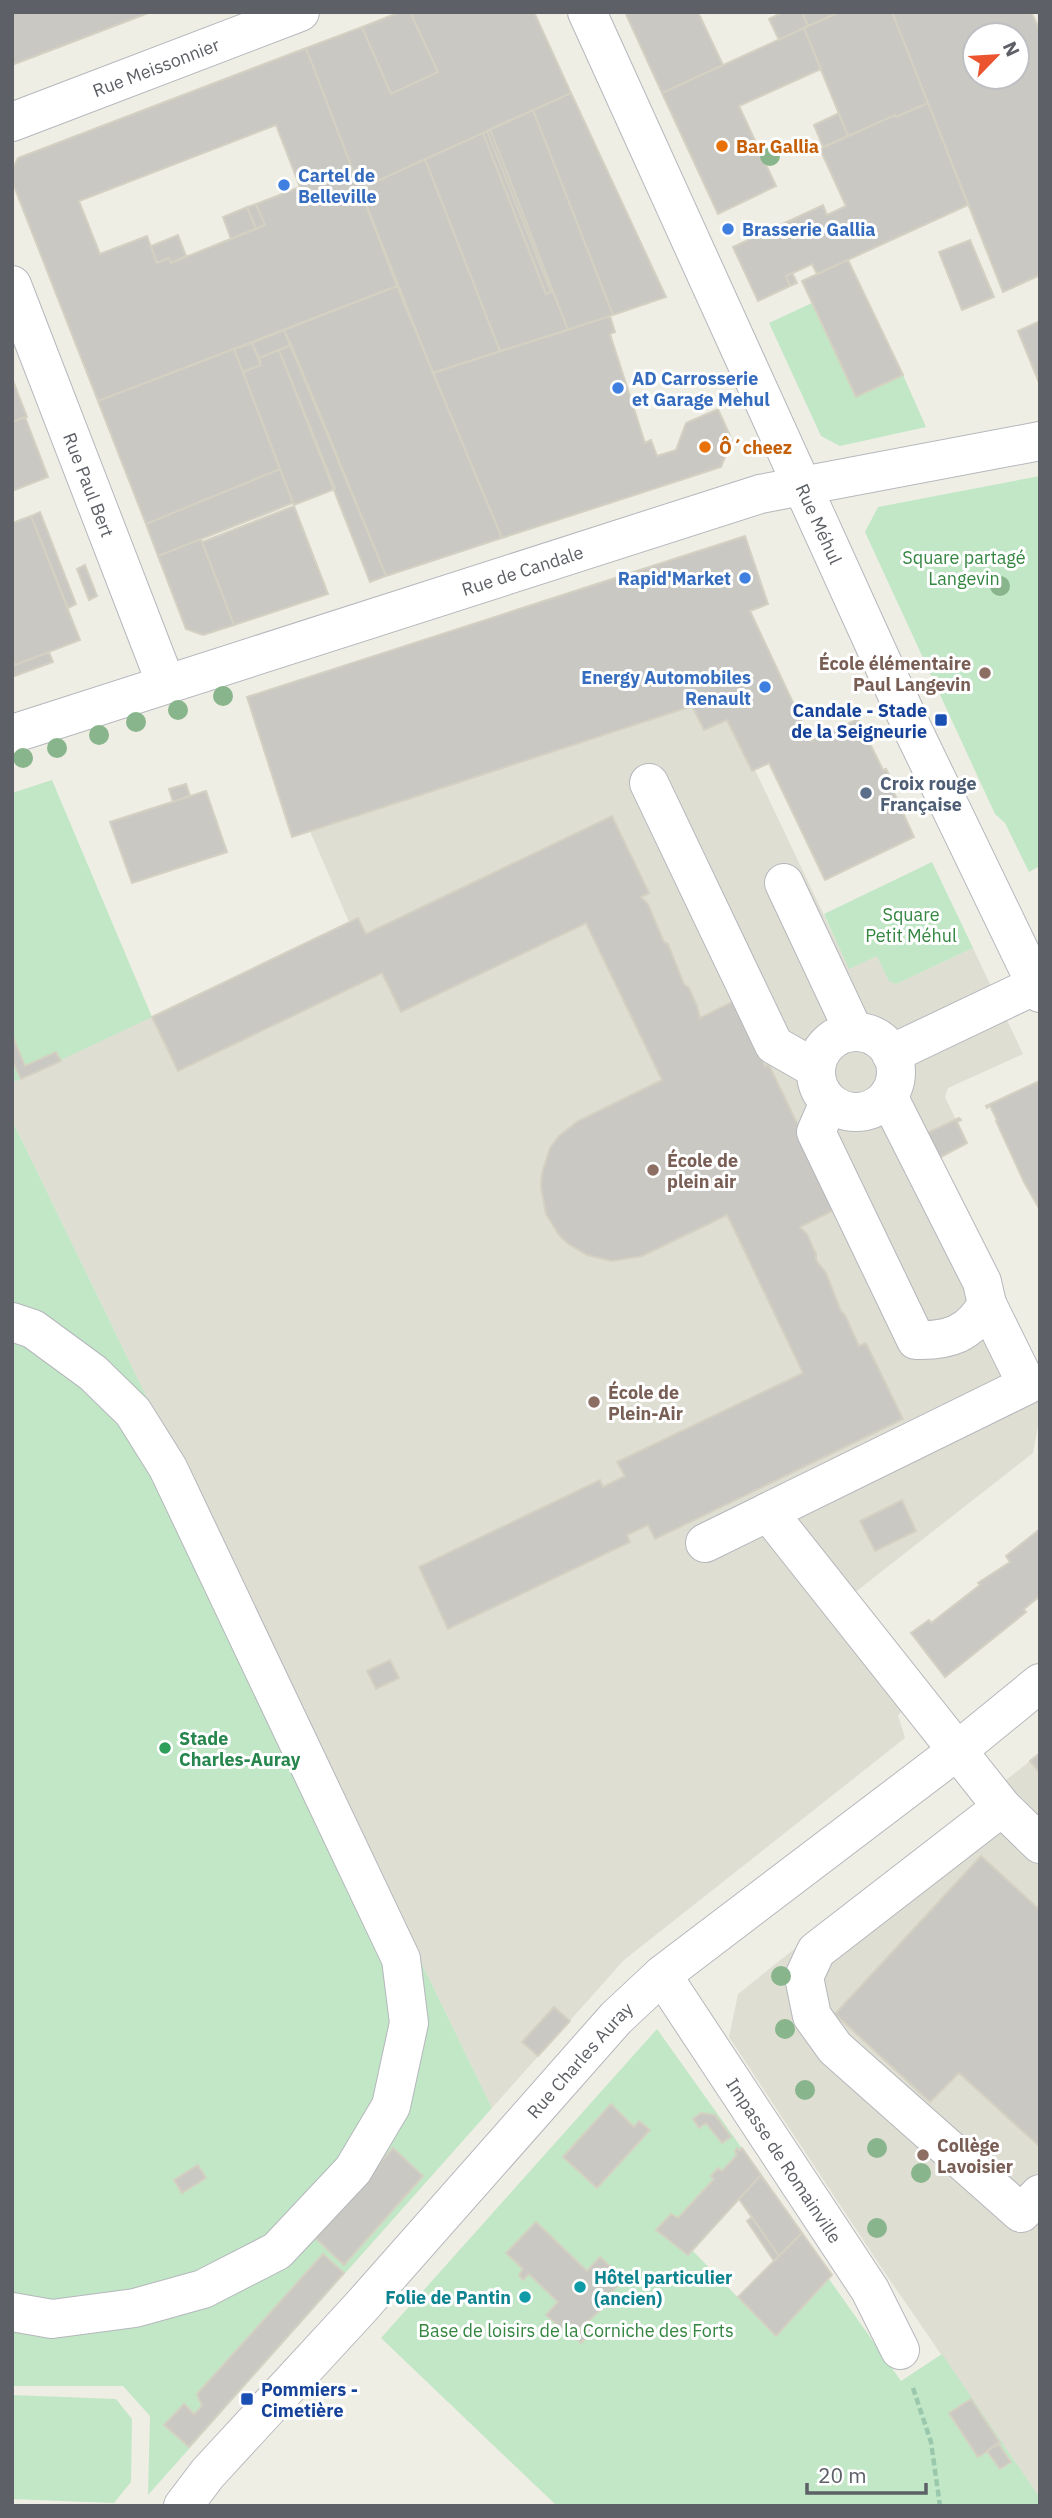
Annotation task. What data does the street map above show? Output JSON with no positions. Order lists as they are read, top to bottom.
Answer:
{
  "streets": {
    "street": [
      "Rue Meissonnier",
      "Rue Paul Bert",
      "Rue Méhul",
      "Rue de Candale",
      "Rue Charles Auray",
      "Impasse de Romainville"
    ]
  },
  "crossings": [
    ["Rue Paul Bert", "Rue de Candale"],
    ["Rue Méhul", "Rue de Candale"],
    ["Rue Charles Auray", "Impasse de Romainville"]
  ],
  "parks": ["Square partagé Langevin", "Square Petit Méhul", "Base de loisirs de la Corniche des Forts"],
  "places": {
    "other": [
      "Bar Gallia",
      "Cartel de Belleville",
      "Brasserie Gallia",
      "AD Carrosserie et Garage Mehul",
      "Ô´cheez",
      "Rapid'Market",
      "École élémentaire Paul Langevin",
      "Energy Automobiles Renault",
      "Croix rouge Française",
      "École de plein air",
      "École de Plein-Air",
      "Stade Charles-Auray",
      "Collège Lavoisier",
      "Hôtel particulier (ancien)",
      "Folie de Pantin"
    ],
    "transit": ["Candale - Stade de la Seigneurie", "Pommiers - Cimetière"]
  },
  "scale_bar": "20 m",
  "north": "top right"
}
